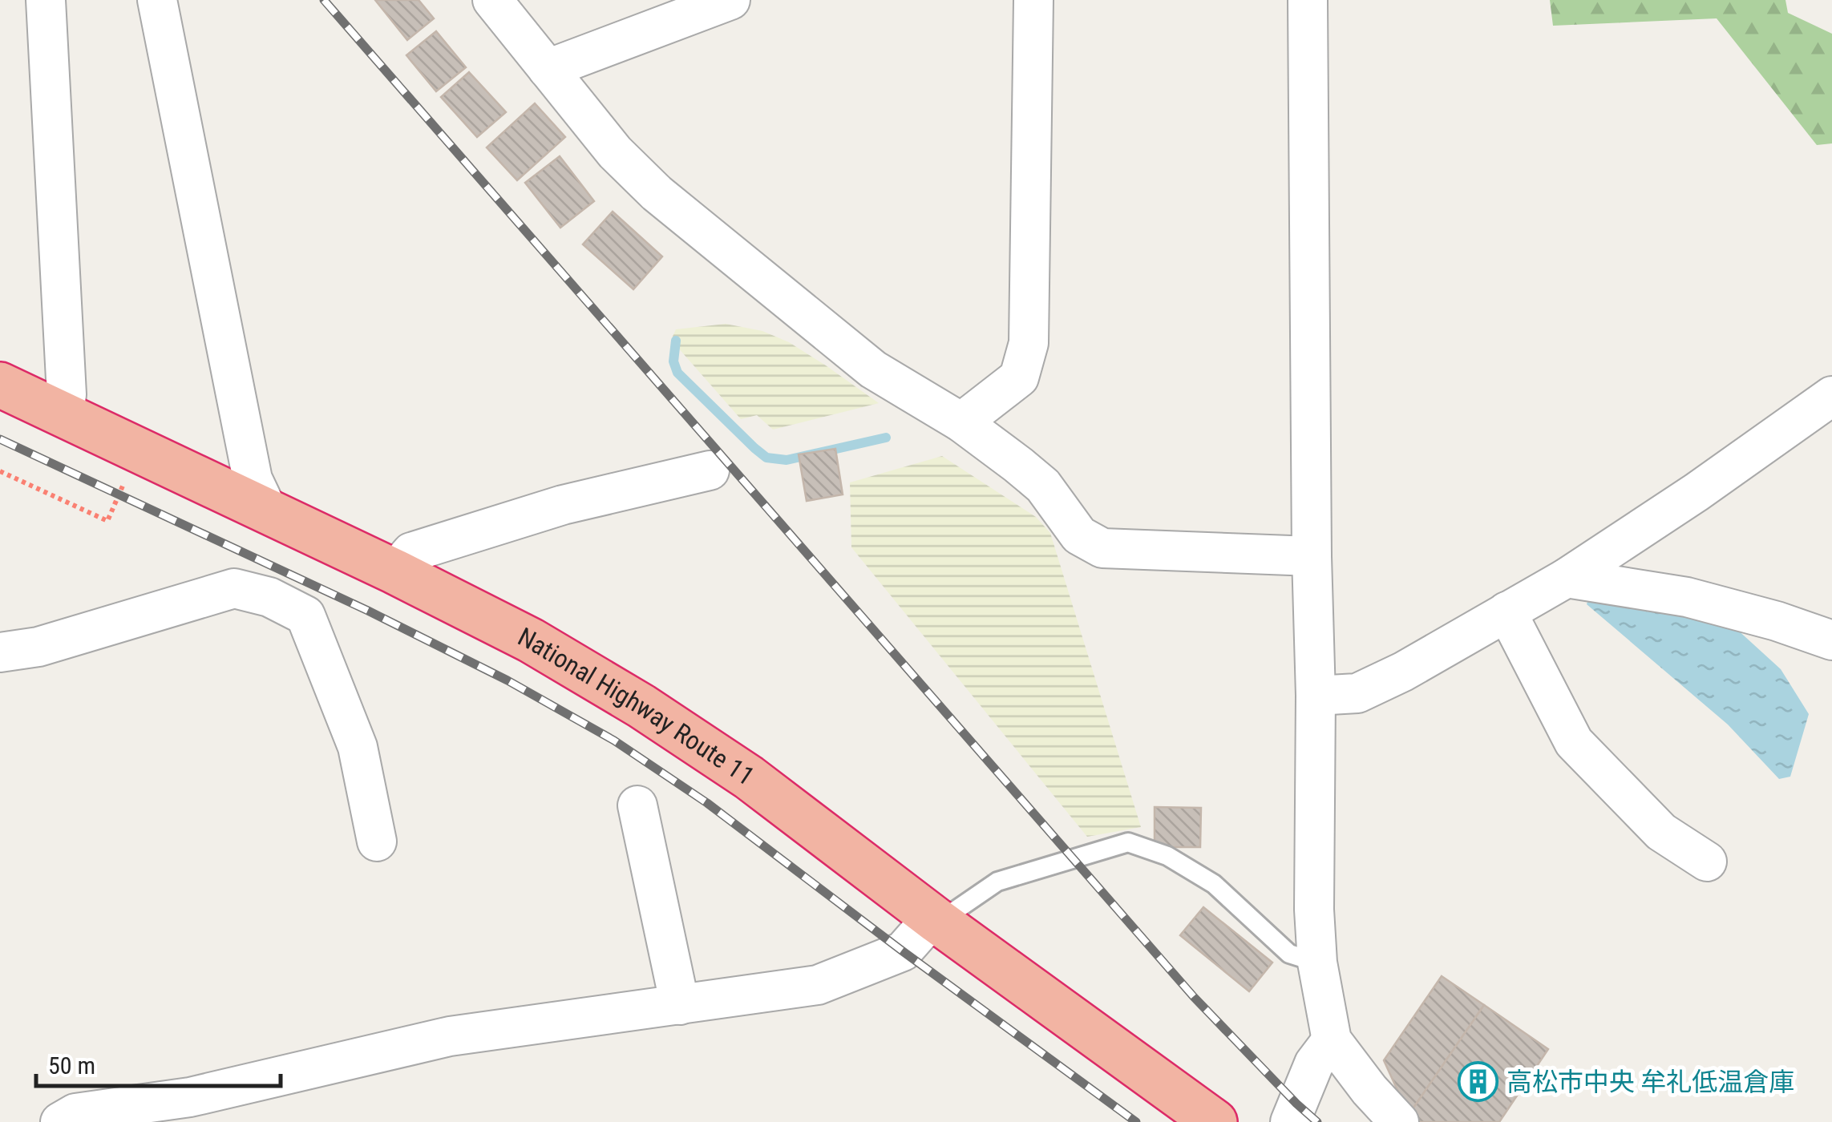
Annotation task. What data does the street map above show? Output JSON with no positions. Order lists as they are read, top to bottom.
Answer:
{
  "streets": {
    "highway": ["National Highway Route 11"]
  },
  "places": {
    "building": ["高松市中央 牟礼低温倉庫"]
  },
  "scale_bar": "50 m"
}
